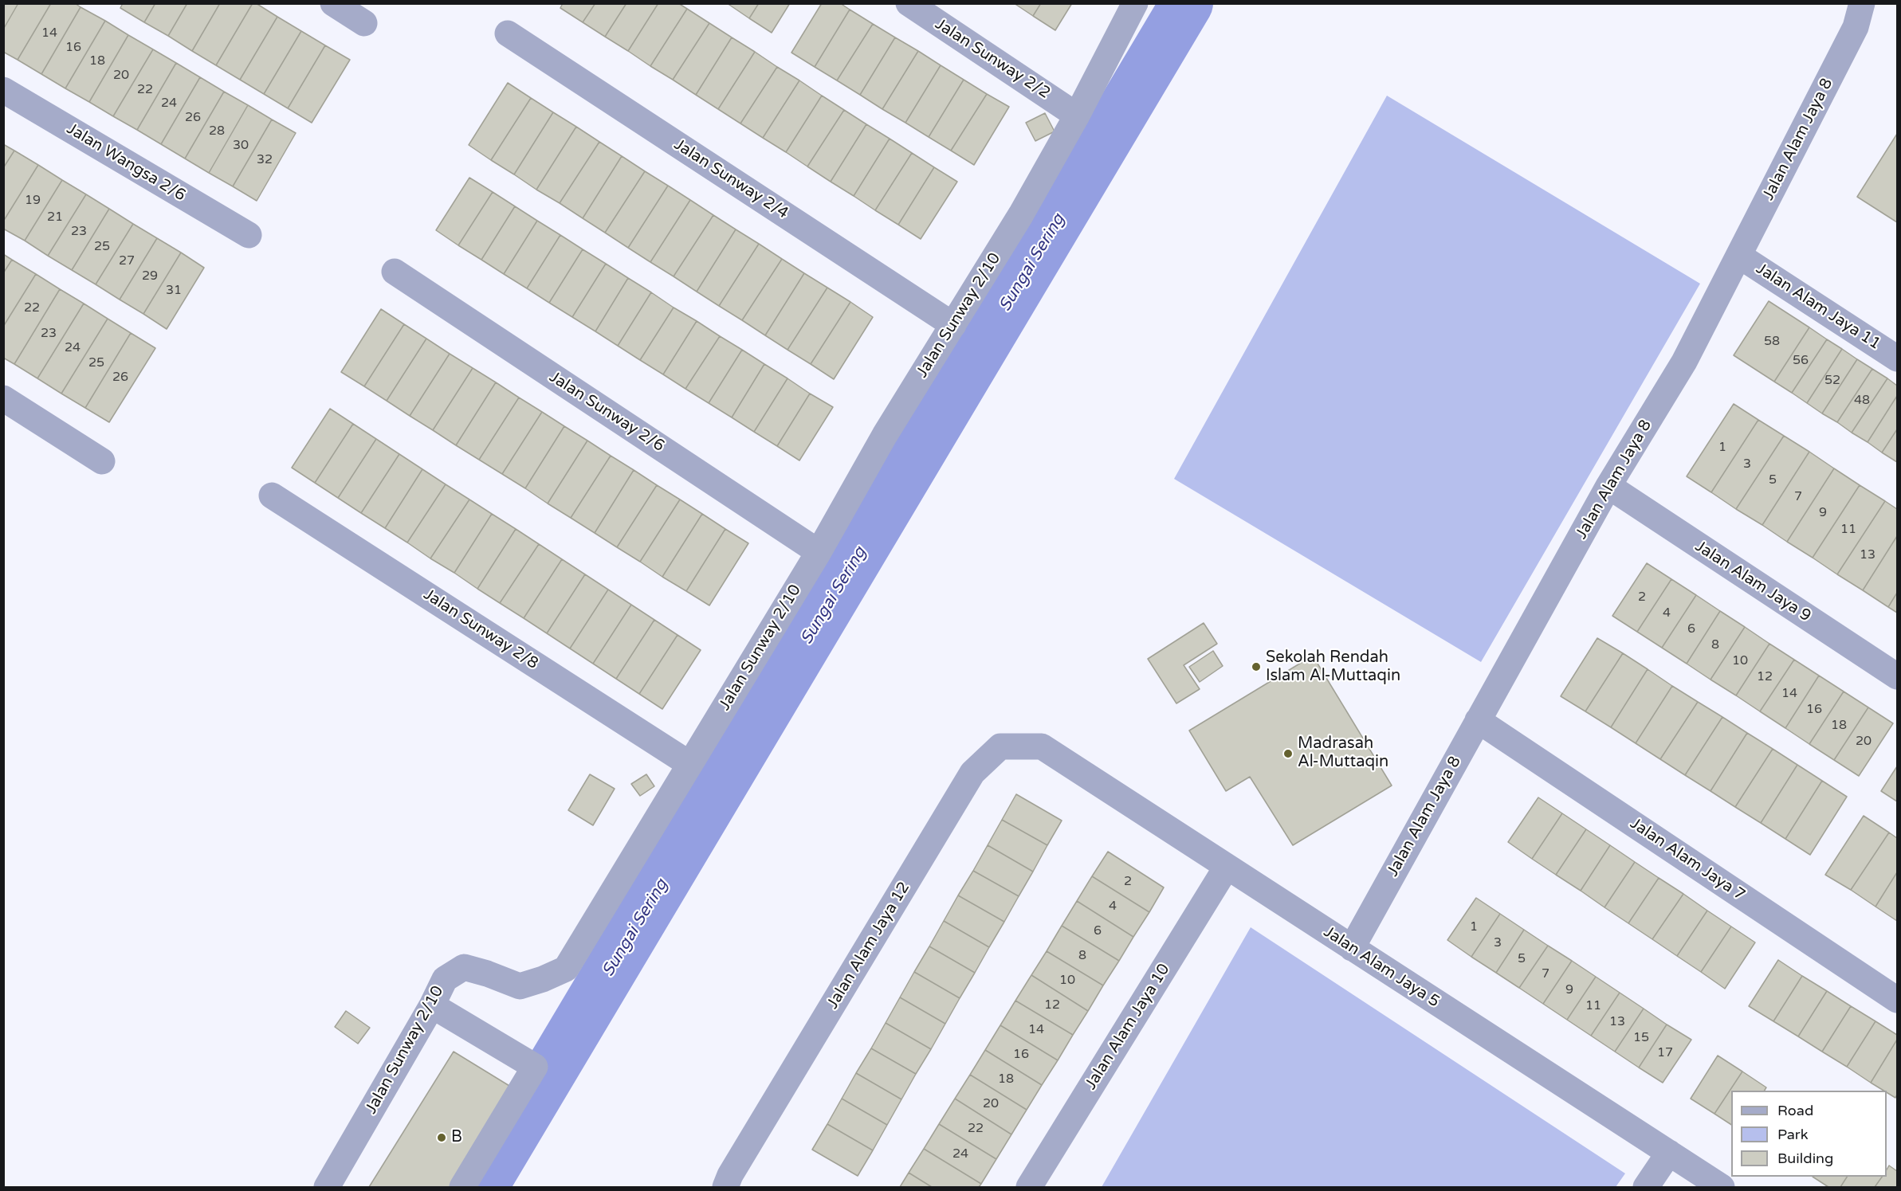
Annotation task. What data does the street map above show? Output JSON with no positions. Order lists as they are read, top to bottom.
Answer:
{
  "streets": {
    "street": [
      "Jalan Sunway 2/2",
      "Jalan Alam Jaya 8",
      "Jalan Wangsa 2/6",
      "Jalan Sunway 2/4",
      "Jalan Alam Jaya 11",
      "Jalan Sunway 2/10",
      "Jalan Sunway 2/6",
      "Jalan Alam Jaya 9",
      "Jalan Sunway 2/8",
      "Jalan Alam Jaya 7",
      "Jalan Alam Jaya 12",
      "Jalan Alam Jaya 5",
      "Jalan Alam Jaya 10"
    ]
  },
  "crossings": [
    ["Jalan Sunway 2/2", "Jalan Sunway 2/10"],
    ["Jalan Alam Jaya 8", "Jalan Alam Jaya 11"],
    ["Jalan Alam Jaya 8", "Jalan Alam Jaya 9"],
    ["Jalan Alam Jaya 8", "Jalan Alam Jaya 7"],
    ["Jalan Alam Jaya 8", "Jalan Alam Jaya 5"],
    ["Jalan Sunway 2/4", "Jalan Sunway 2/10"],
    ["Jalan Sunway 2/10", "Jalan Sunway 2/6"],
    ["Jalan Sunway 2/10", "Jalan Sunway 2/8"],
    ["Jalan Alam Jaya 12", "Jalan Alam Jaya 5"],
    ["Jalan Alam Jaya 5", "Jalan Alam Jaya 10"]
  ],
  "water": ["Sungai Sering"],
  "places": ["Sekolah Rendah Islam Al-Muttaqin", "Madrasah Al-Muttaqin", "B"],
  "house_numbers": [
    "14",
    "16",
    "18",
    "20",
    "22",
    "24",
    "26",
    "28",
    "30",
    "32",
    "19",
    "21",
    "23",
    "25",
    "27",
    "29",
    "31",
    "22",
    "23",
    "58",
    "24",
    "56",
    "25",
    "26",
    "52",
    "48",
    "1",
    "3",
    "5",
    "7",
    "9",
    "11",
    "13",
    "2",
    "4",
    "6",
    "8",
    "10",
    "12",
    "14",
    "16",
    "18",
    "20",
    "2",
    "4",
    "1",
    "6",
    "3",
    "8",
    "5",
    "7",
    "10",
    "9",
    "12",
    "11",
    "13",
    "14",
    "15",
    "17",
    "16",
    "18",
    "20",
    "22",
    "24"
  ],
  "legend": ["Road", "Park", "Building"]
}
